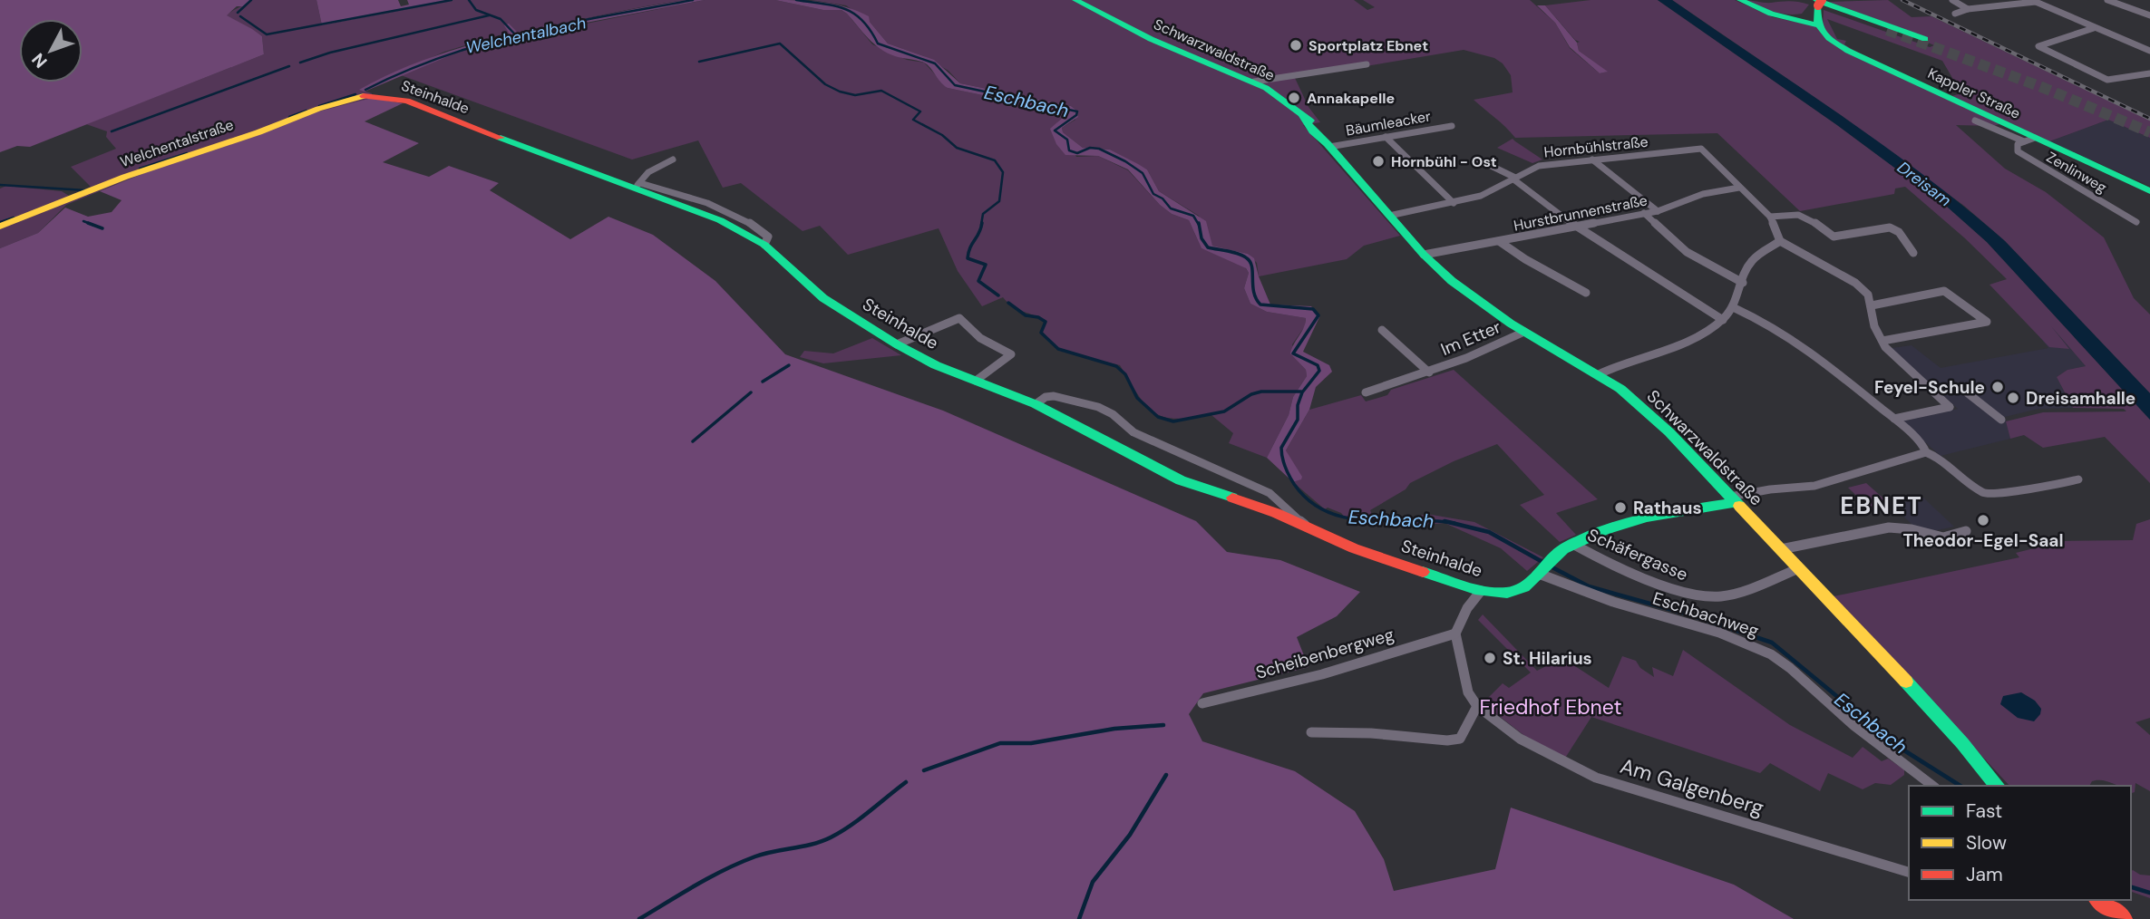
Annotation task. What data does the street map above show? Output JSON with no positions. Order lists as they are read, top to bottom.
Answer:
{
  "streets": {
    "main road": [
      "Schwarzwaldstraße",
      "Kappler Straße",
      "Steinhalde",
      "Welchentalstraße"
    ],
    "street": [
      "Bäumleacker",
      "Hornbühlstraße",
      "Zenlinweg",
      "Hurstbrunnenstraße",
      "Im Etter",
      "Schäfergasse",
      "Eschbachweg",
      "Scheibenbergweg",
      "Am Galgenberg"
    ]
  },
  "crossings": [
    ["Schwarzwaldstraße", "Steinhalde"],
    ["Schwarzwaldstraße", "Bäumleacker"],
    ["Schwarzwaldstraße", "Hornbühlstraße"],
    ["Schwarzwaldstraße", "Hurstbrunnenstraße"],
    ["Schwarzwaldstraße", "Im Etter"],
    ["Schwarzwaldstraße", "Schäfergasse"],
    ["Kappler Straße", "Zenlinweg"],
    ["Steinhalde", "Welchentalstraße"],
    ["Steinhalde", "Schäfergasse"],
    ["Steinhalde", "Eschbachweg"],
    ["Hornbühlstraße", "Hurstbrunnenstraße"]
  ],
  "districts": ["EBNET"],
  "water": ["Welchentalbach", "Eschbach", "Dreisam"],
  "parks": ["Friedhof Ebnet"],
  "places": [
    "Sportplatz Ebnet",
    "Annakapelle",
    "Hornbühl - Ost",
    "Feyel-Schule",
    "Dreisamhalle",
    "Rathaus",
    "Theodor-Egel-Saal",
    "St. Hilarius"
  ],
  "legend": ["Fast", "Slow", "Jam"],
  "north": "bottom left"
}
